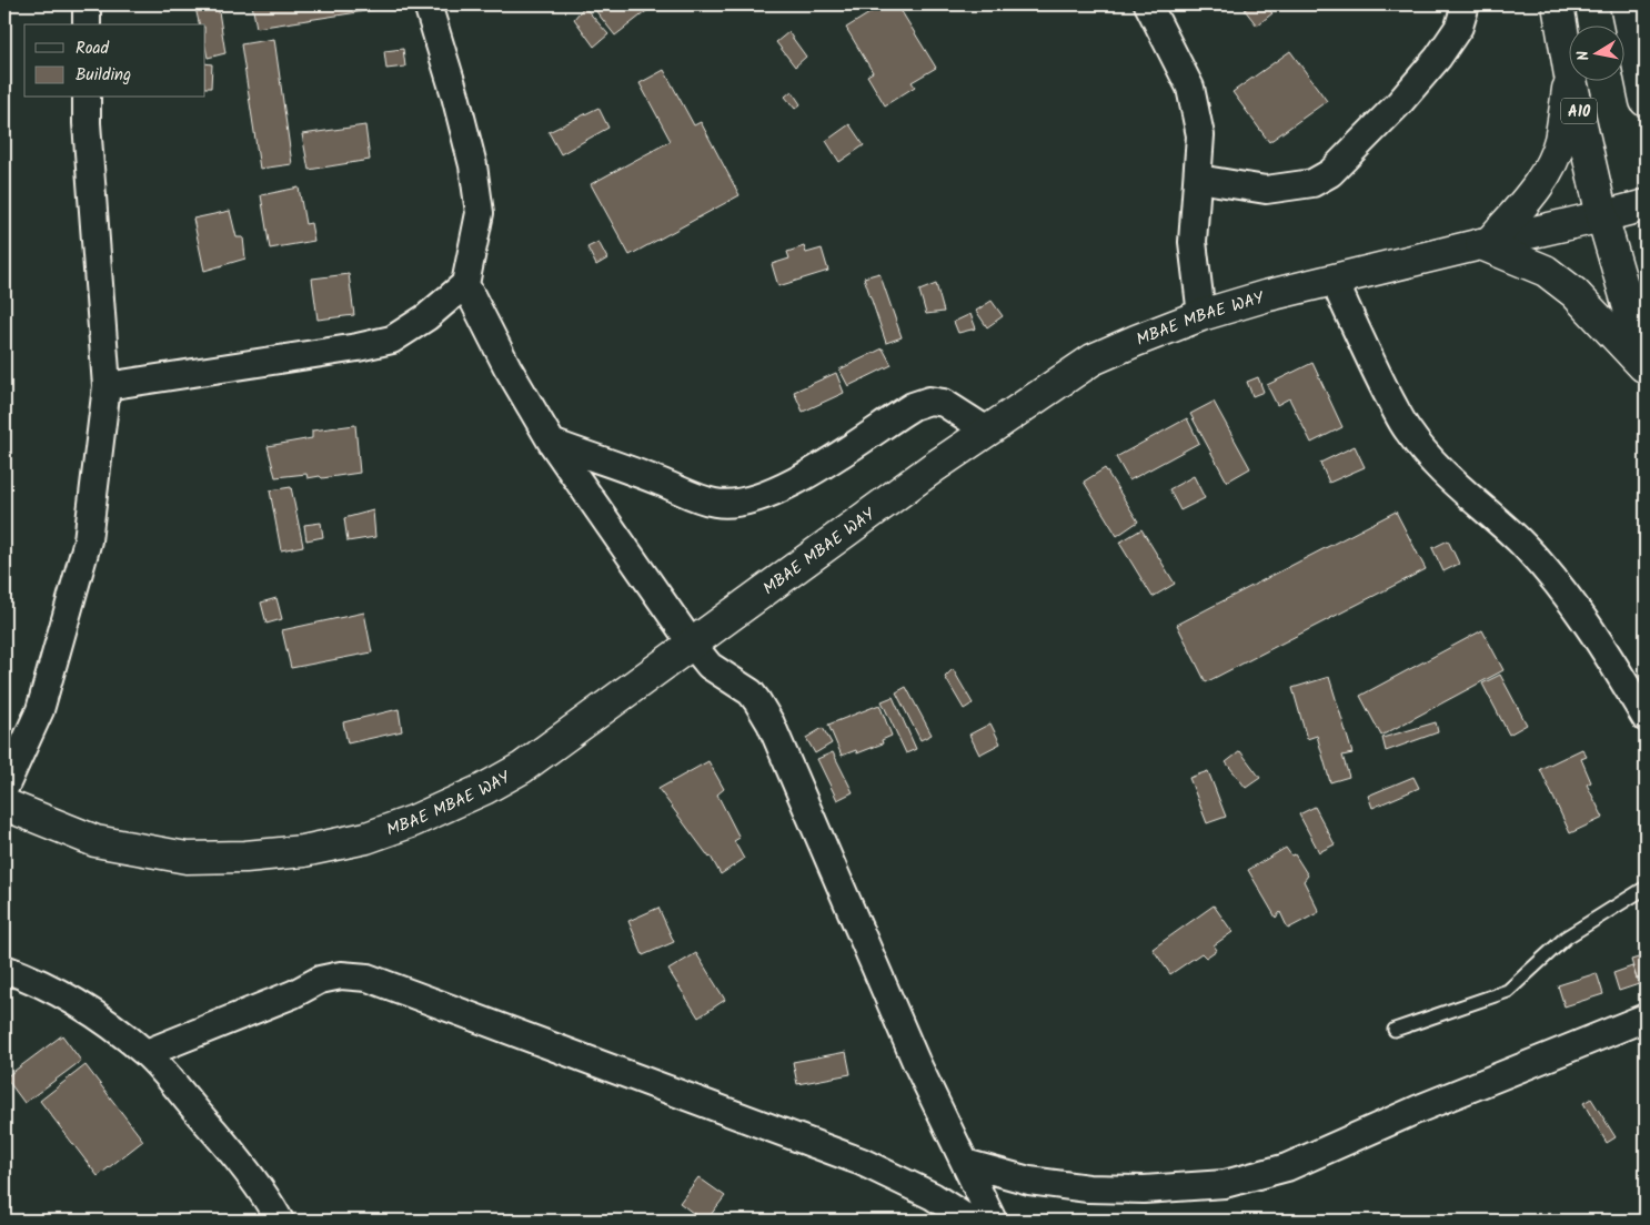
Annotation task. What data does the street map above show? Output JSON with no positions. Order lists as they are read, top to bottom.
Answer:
{
  "streets": {
    "street": ["A10", "MBAE MBAE WAY"]
  },
  "crossings": [
    ["A10", "MBAE MBAE WAY"]
  ],
  "legend": ["Road", "Building"],
  "north": "left"
}
